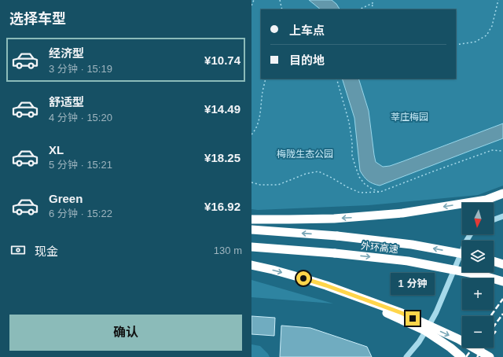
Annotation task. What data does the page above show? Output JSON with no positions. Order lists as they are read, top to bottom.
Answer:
{
  "streets": {
    "highway": ["外环高速"]
  },
  "parks": ["莘庄梅园", "梅陇生态公园"],
  "north": "bottom",
  "page": {
    "heading": "选择车型",
    "banner": ["上车点", "目的地"],
    "list": [
      {
        "name": "经济型",
        "note": "3 分钟 · 15:19",
        "value": "¥10.74"
      },
      {
        "name": "舒适型",
        "note": "4 分钟 · 15:20",
        "value": "¥14.49"
      },
      {
        "name": "XL",
        "note": "5 分钟 · 15:21",
        "value": "¥18.25"
      },
      {
        "name": "Green",
        "note": "6 分钟 · 15:22",
        "value": "¥16.92"
      }
    ],
    "map_buttons": ["+", "−"],
    "pay": ["现金", "130 m"],
    "bubble": "1 分钟",
    "buttons": "确认"
  }
}
